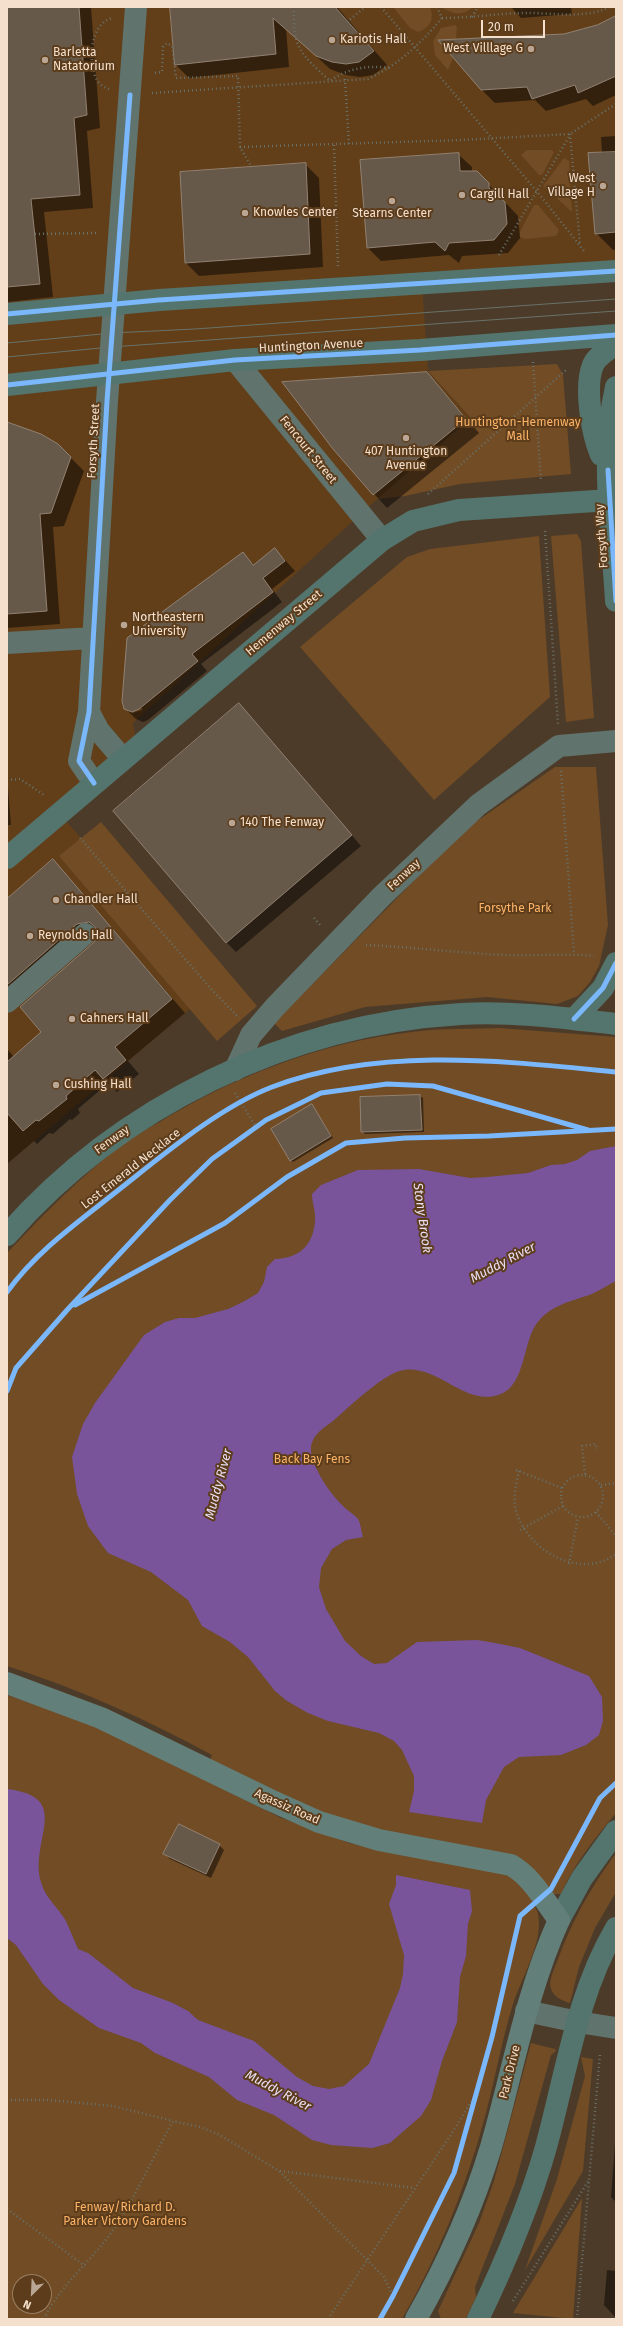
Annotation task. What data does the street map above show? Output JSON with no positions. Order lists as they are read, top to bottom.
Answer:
{
  "streets": {
    "highway": ["Agassiz Road", "Park Drive"],
    "main road": [
      "Huntington Avenue",
      "Forsyth Way",
      "Hemenway Street",
      "Fenway"
    ],
    "street": ["Forsyth Street", "Fencourt Street"],
    "cycle path": ["Lost Emerald Necklace"]
  },
  "crossings": [
    ["Huntington Avenue", "Forsyth Street"],
    ["Huntington Avenue", "Fencourt Street"],
    ["Forsyth Street", "Hemenway Street"],
    ["Fencourt Street", "Hemenway Street"],
    ["Forsyth Way", "Hemenway Street"],
    ["Agassiz Road", "Park Drive"]
  ],
  "water": ["Stony Brook", "Muddy River"],
  "parks": [
    "Huntington-Hemenway Mall",
    "Forsythe Park",
    "Back Bay Fens",
    "Fenway/Richard D. Parker Victory Gardens"
  ],
  "places": [
    "Kariotis Hall",
    "West Villlage G",
    "Barletta Natatorium",
    "West Village H",
    "Cargill Hall",
    "Stearns Center",
    "Knowles Center",
    "407 Huntington Avenue",
    "Northeastern University",
    "140 The Fenway",
    "Chandler Hall",
    "Reynolds Hall",
    "Cahners Hall",
    "Cushing Hall"
  ],
  "scale_bar": "20 m",
  "north": "bottom left"
}
